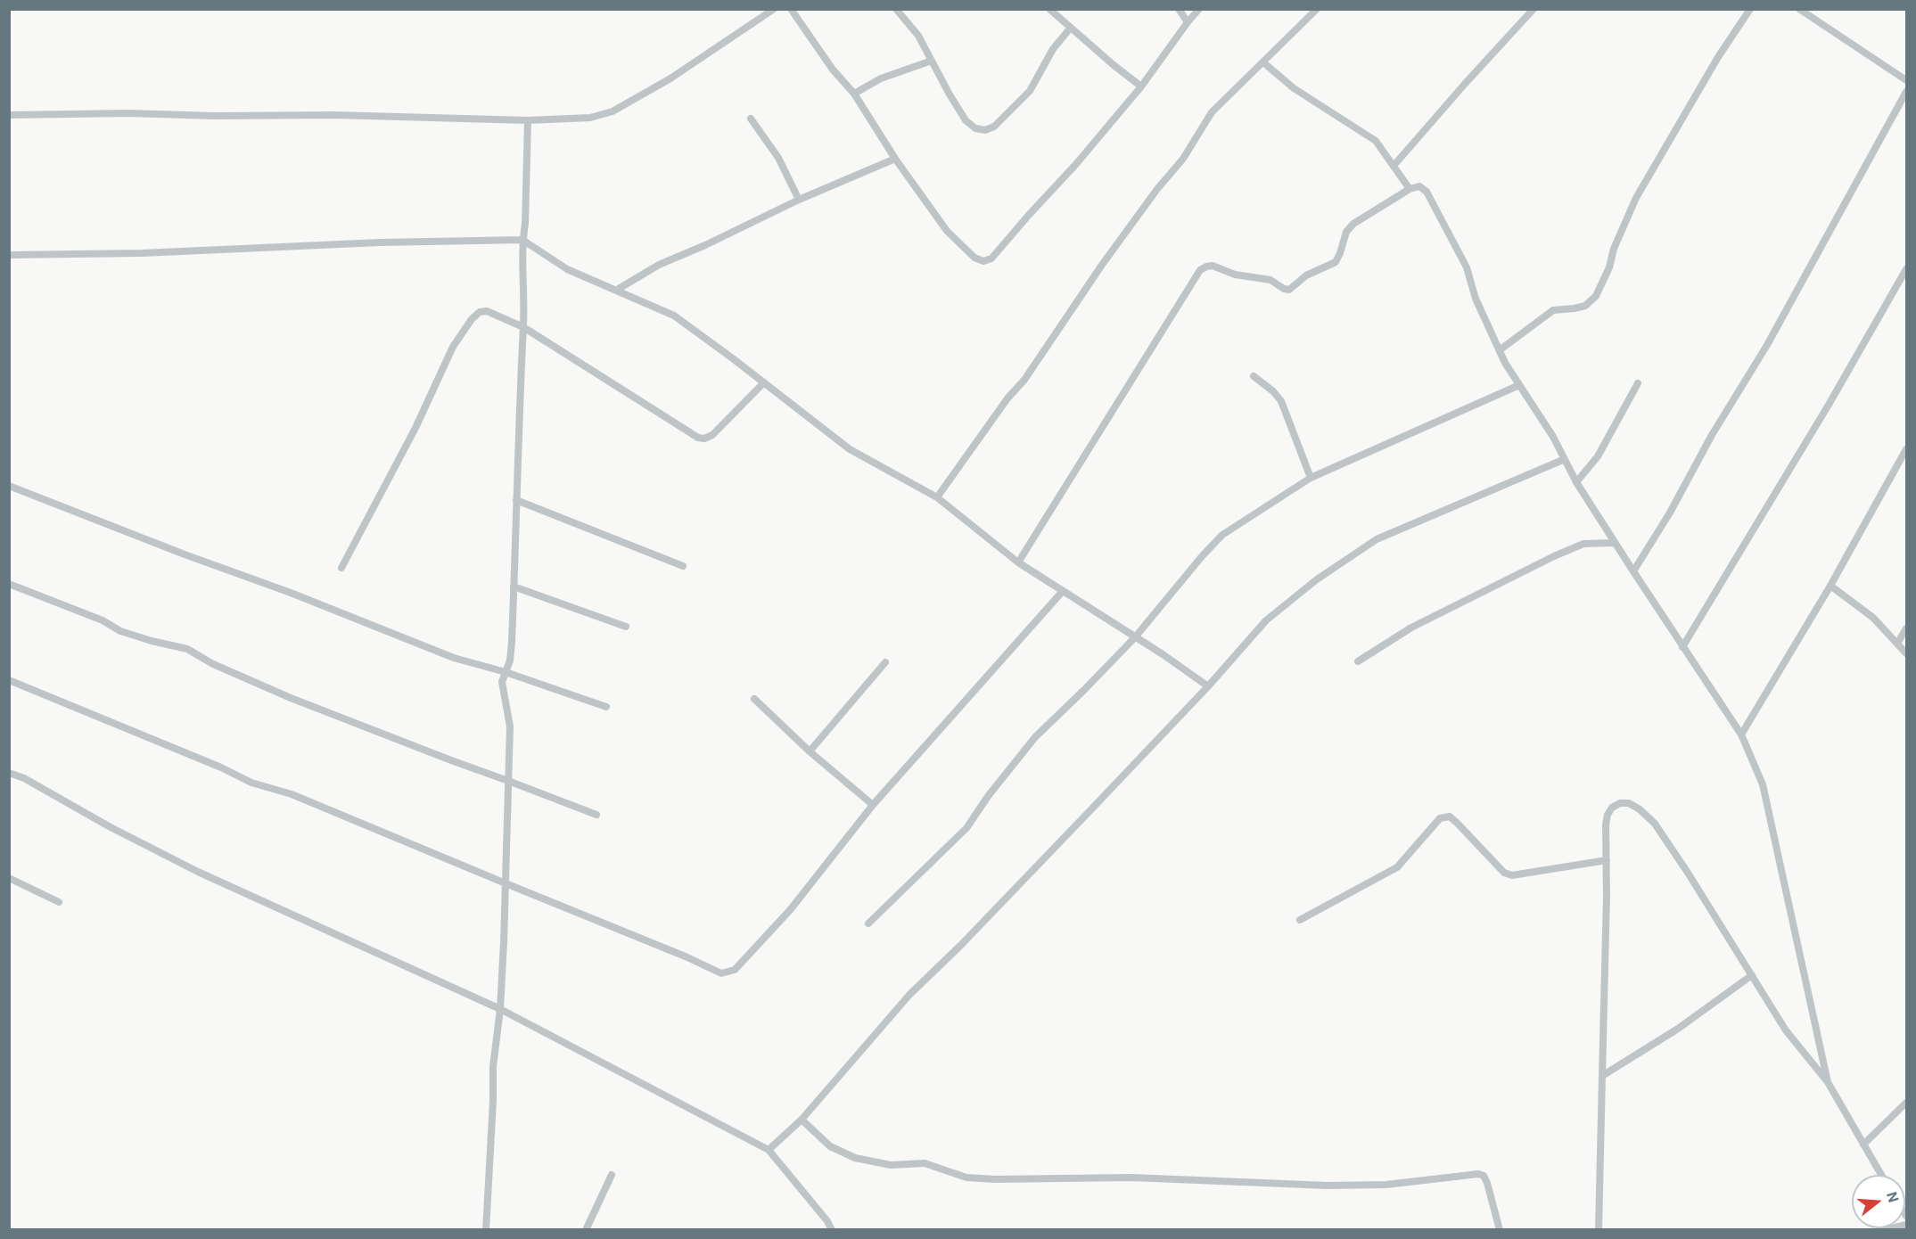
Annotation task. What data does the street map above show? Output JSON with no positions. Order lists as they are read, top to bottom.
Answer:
{
  "north": "right"
}
